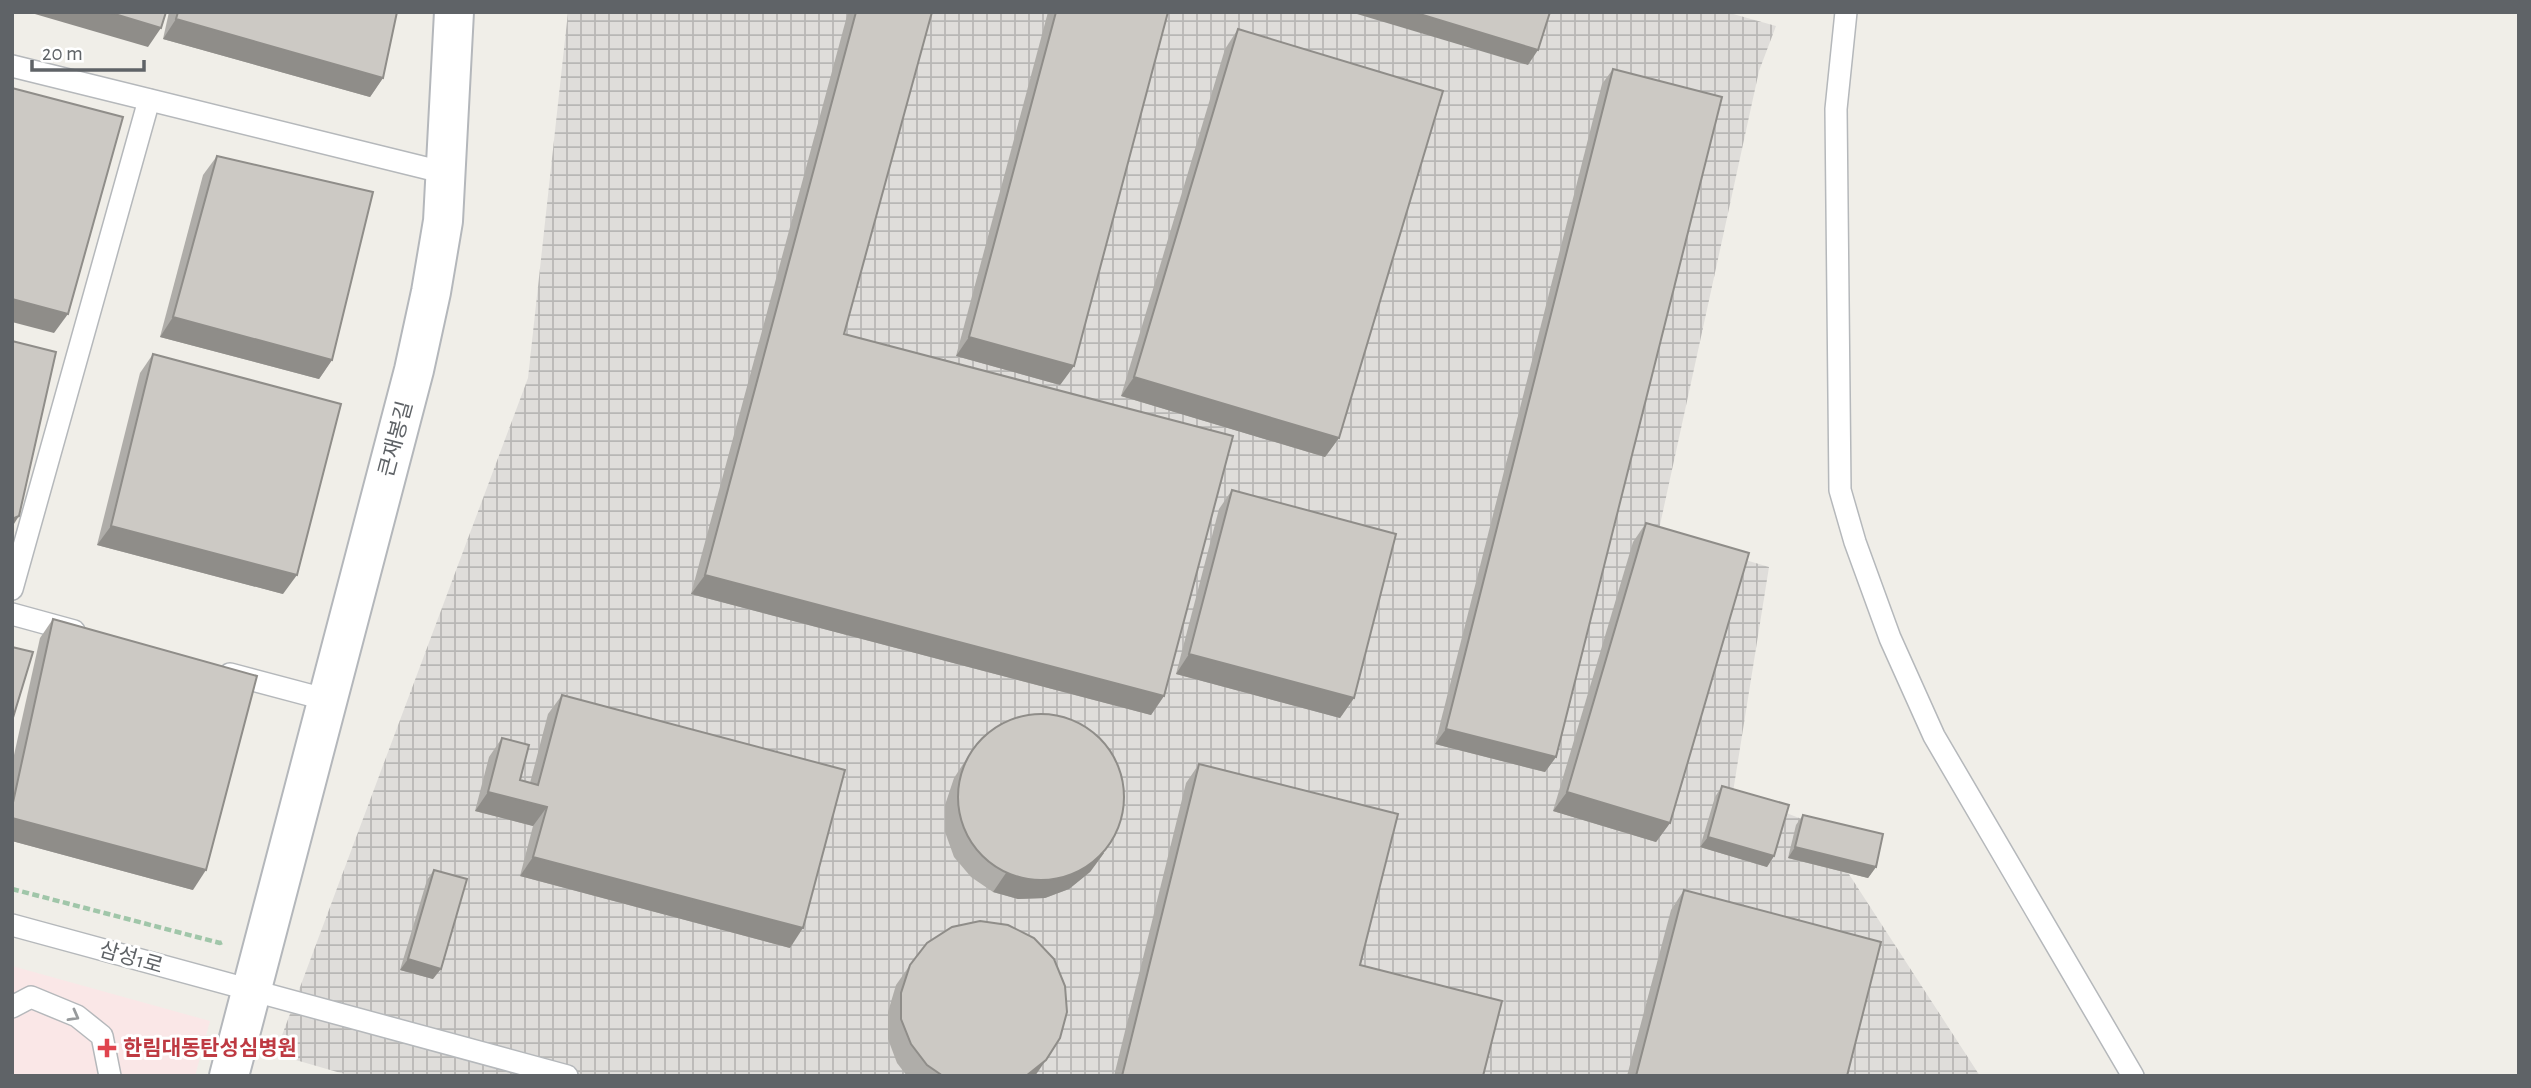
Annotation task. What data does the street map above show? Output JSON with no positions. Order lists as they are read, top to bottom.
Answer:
{
  "streets": {
    "street": ["큰재봉길"],
    "lane": ["삼성1로"]
  },
  "crossings": [
    ["큰재봉길", "삼성1로"]
  ],
  "places": {
    "health": ["한림대동탄성심병원"]
  },
  "scale_bar": "20 m"
}
